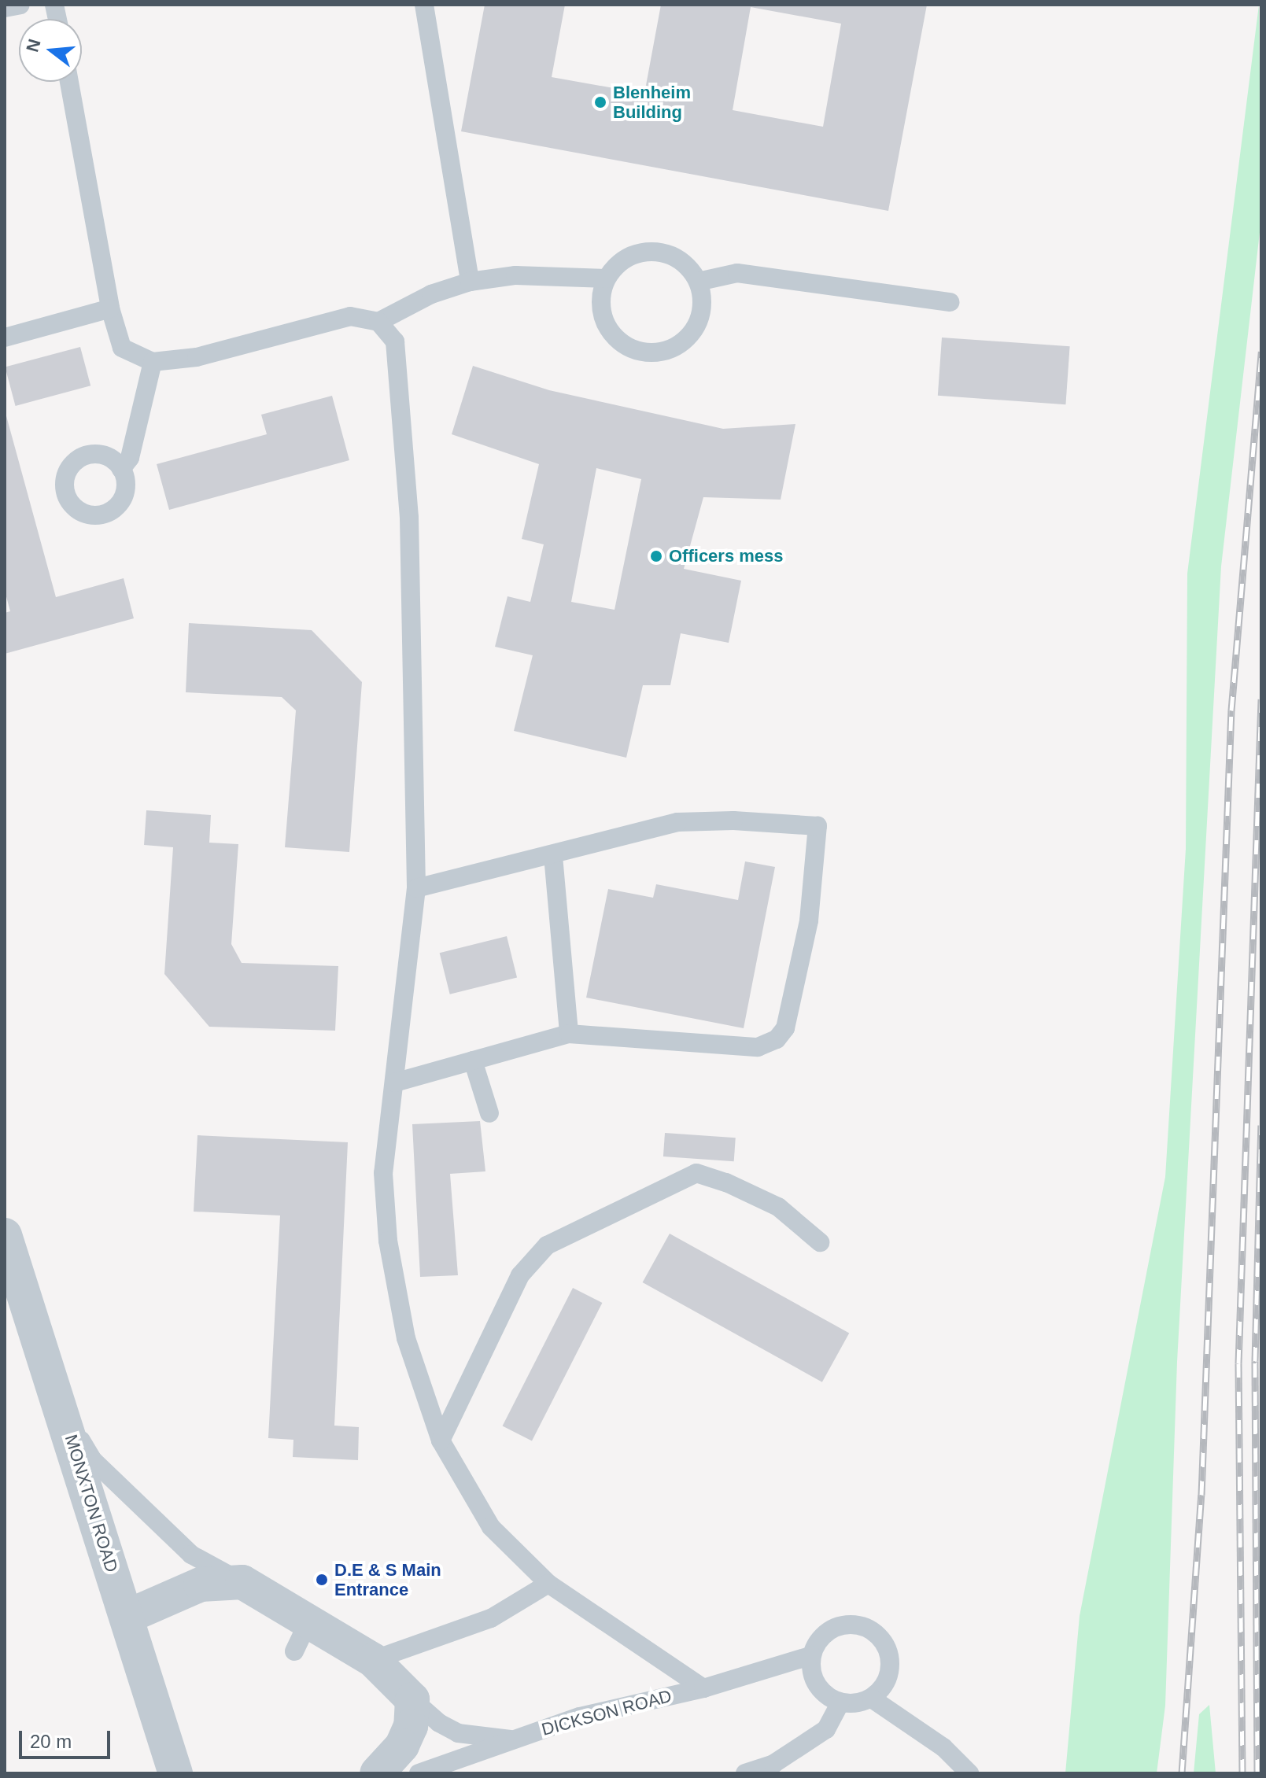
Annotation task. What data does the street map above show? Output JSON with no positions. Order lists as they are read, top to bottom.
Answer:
{
  "streets": {
    "street": ["MONXTON ROAD"],
    "lane": ["DICKSON ROAD"]
  },
  "places": ["Blenheim Building", "Officers mess", "D.E & S Main Entrance"],
  "scale_bar": "20 m",
  "north": "left"
}
